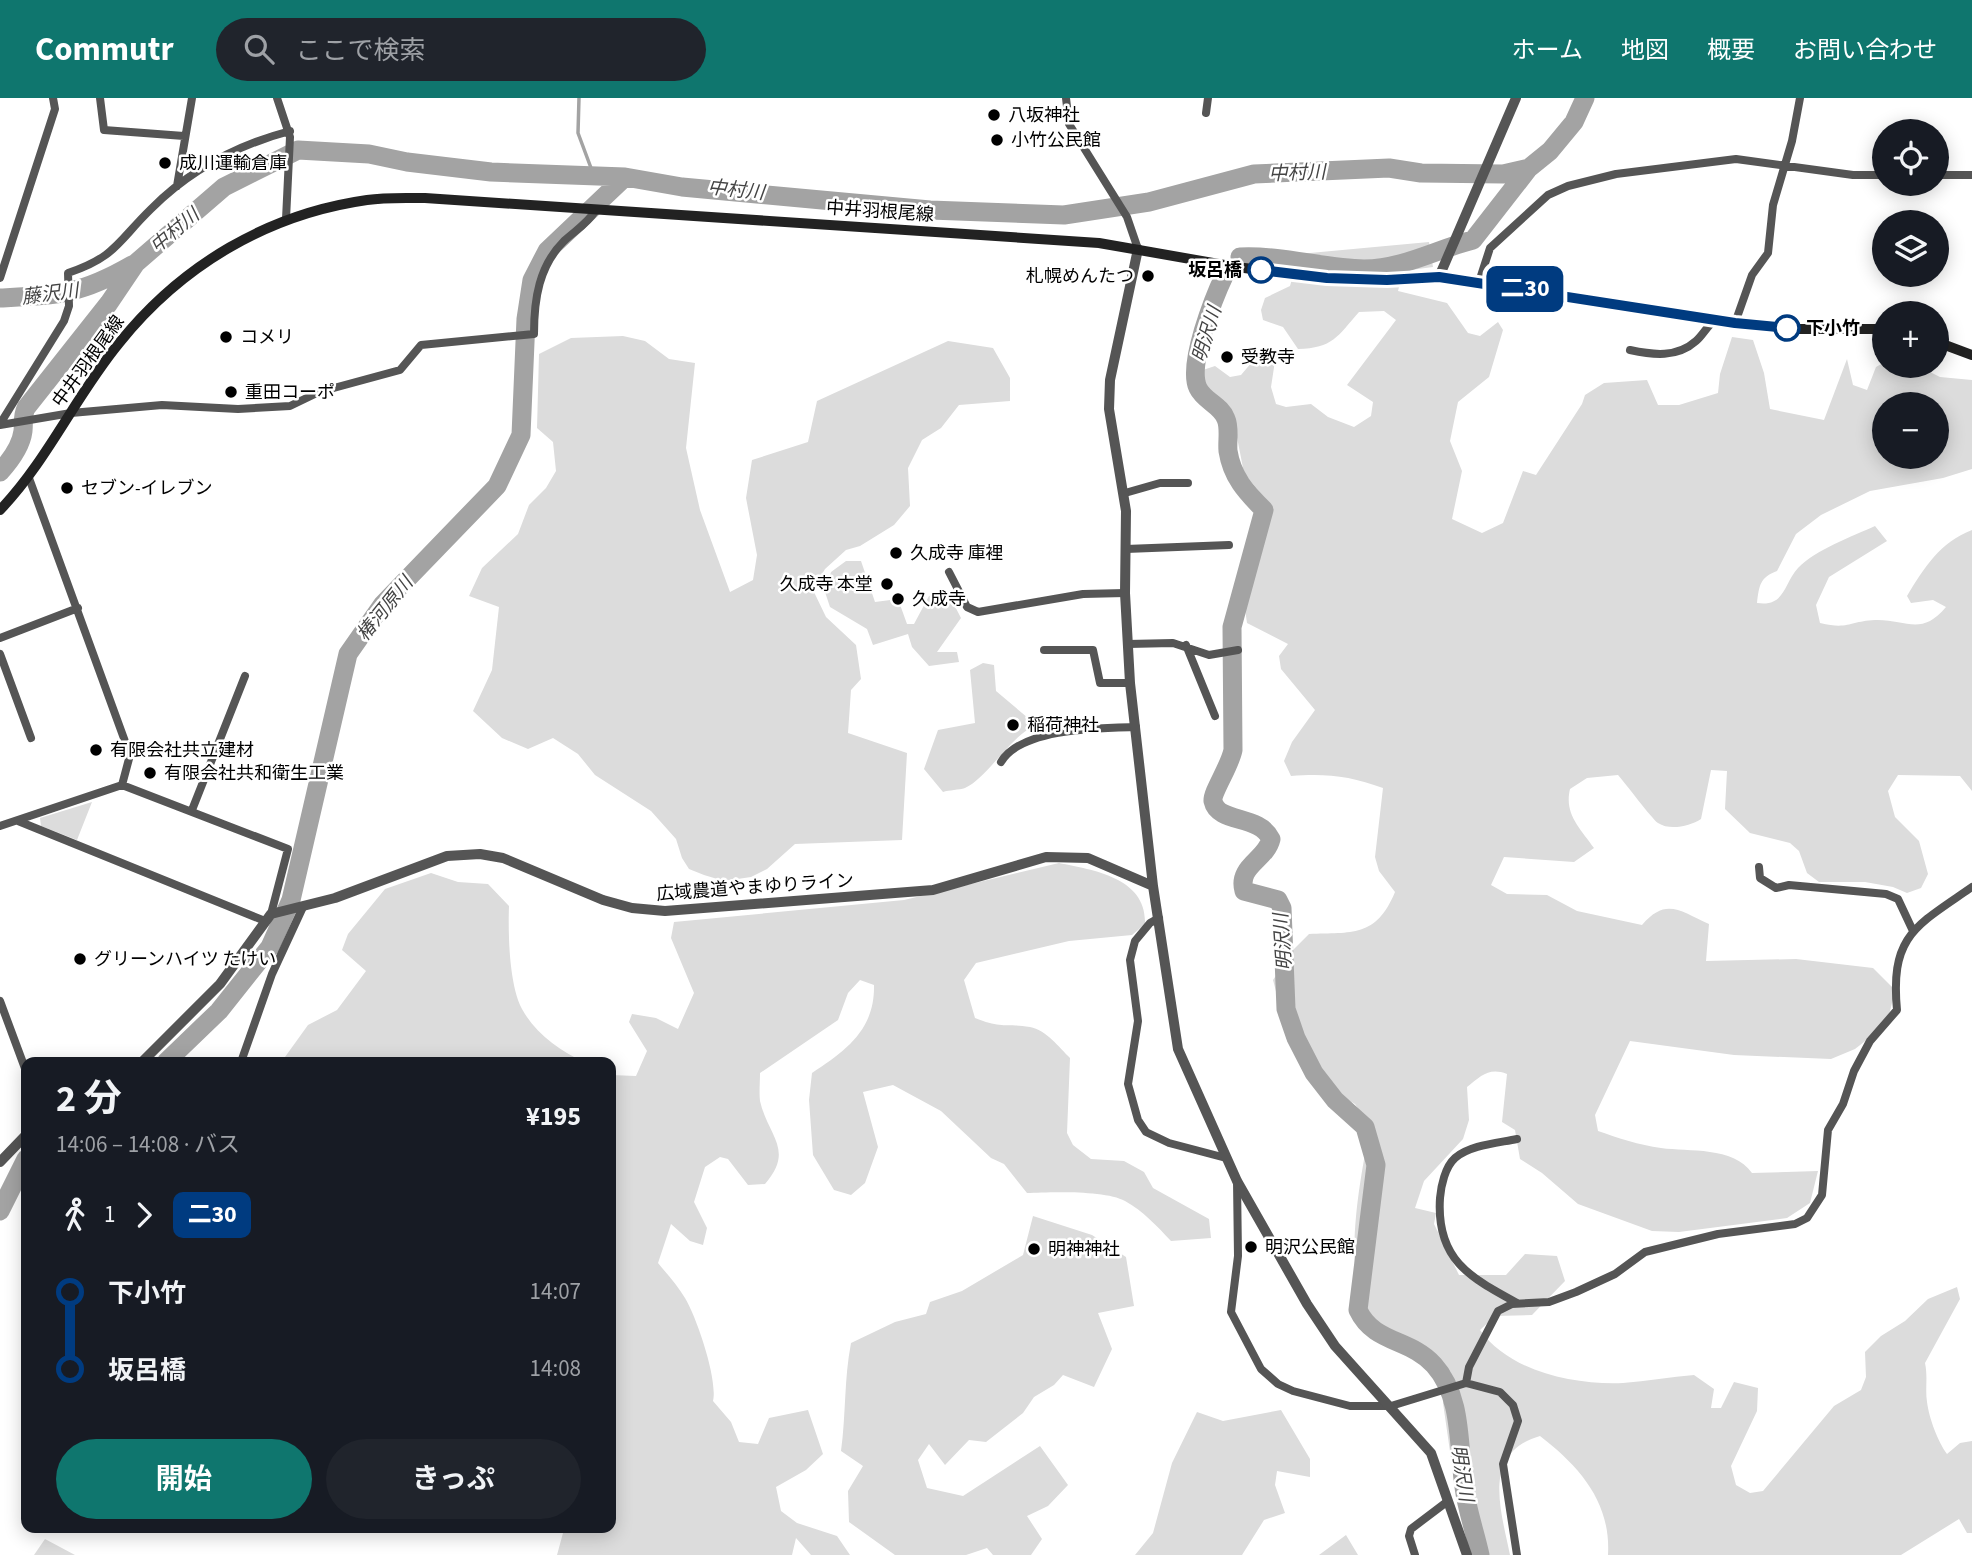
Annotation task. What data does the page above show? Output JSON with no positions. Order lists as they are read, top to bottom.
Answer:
{
  "streets": {
    "main road": ["中井羽根尾線"],
    "street": ["広域農道やまゆりライン"]
  },
  "water": [
    "中村川",
    "藤沢川",
    "明沢川",
    "椿河原川"
  ],
  "places": [
    "八坂神社",
    "小竹公民館",
    "成川運輸倉庫",
    "坂呂橋",
    "札幌めんたつ",
    "下小竹",
    "コメリ",
    "受教寺",
    "重田コーポ",
    "セブン-イレブン",
    "久成寺 庫裡",
    "久成寺 本堂",
    "久成寺",
    "稲荷神社",
    "有限会社共立建材",
    "有限会社共和衛生工業",
    "グリーンハイツ たけい",
    "明沢公民館",
    "明神神社"
  ],
  "lines": ["bus line 二30"],
  "page": {
    "header": "Commutr",
    "search": "ここで検索",
    "nav": [
      "ホーム",
      "地図",
      "概要",
      "お問い合わせ"
    ],
    "on_map": "二30",
    "map_buttons": ["+", "−"],
    "heading": ["2 分", "14:06 – 14:08 · バス", "¥195"],
    "legs": ["1", "二30"],
    "list": [
      {
        "name": "下小竹",
        "value": "14:07"
      },
      {
        "name": "坂呂橋",
        "value": "14:08"
      }
    ],
    "buttons": ["開始", "きっぷ"]
  }
}
